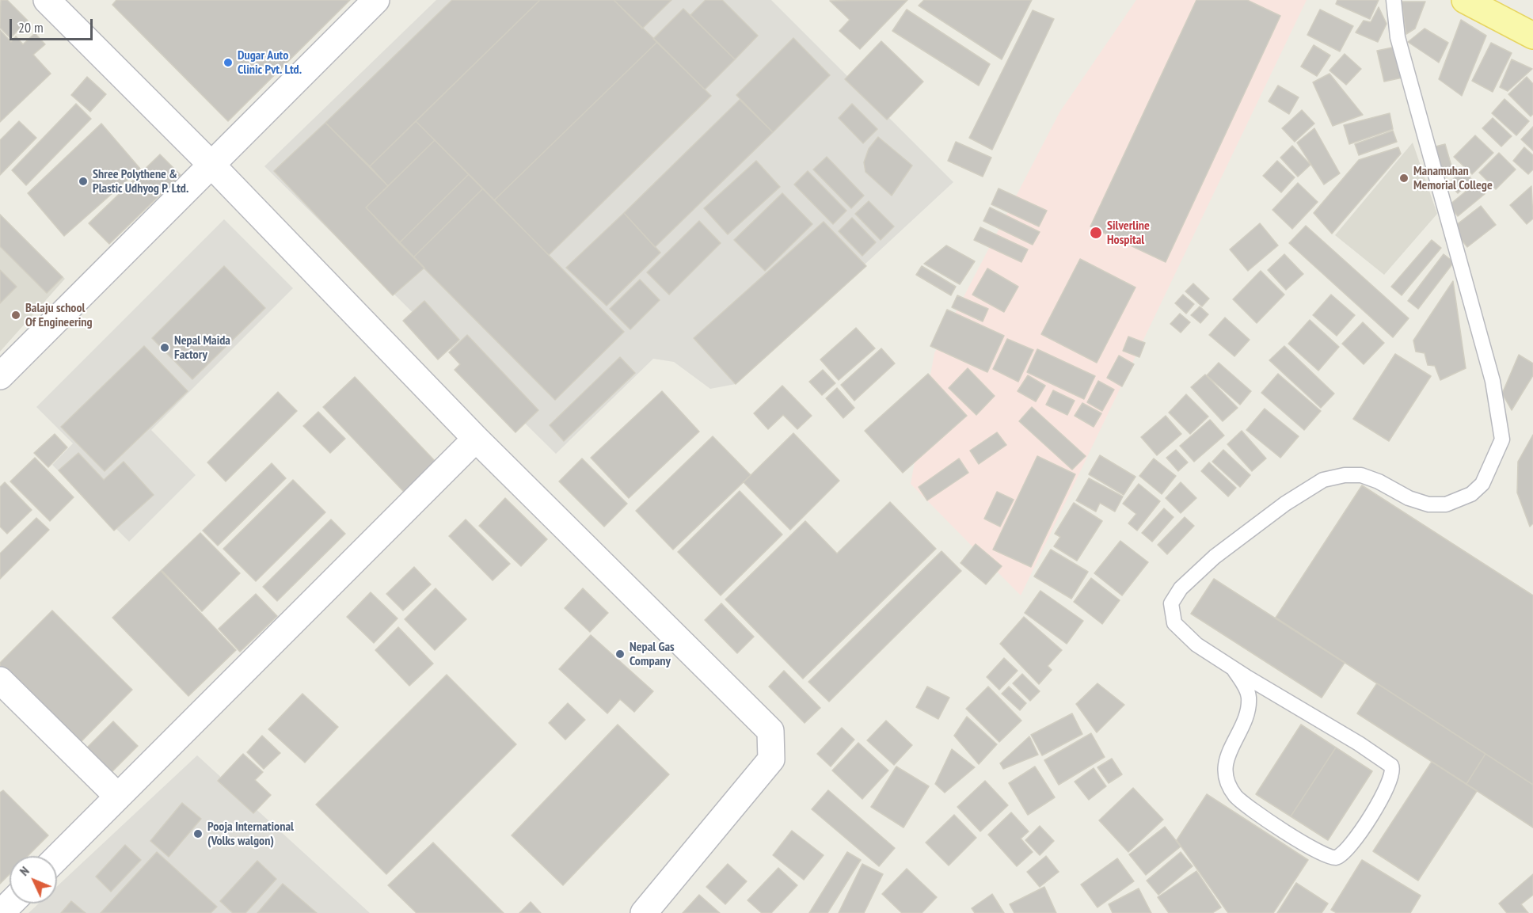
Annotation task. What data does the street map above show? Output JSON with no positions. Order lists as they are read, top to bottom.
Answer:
{
  "places": [
    "Dugar Auto Clinic Pvt. Ltd.",
    "Manamuhan Memorial College",
    "Shree Polythene & Plastic Udhyog P. Ltd.",
    "Silverline Hospital",
    "Balaju school Of Engineering",
    "Nepal Maida Factory",
    "Nepal Gas Company",
    "Pooja International (Volks walgon)"
  ],
  "scale_bar": "20 m",
  "north": "top left"
}
